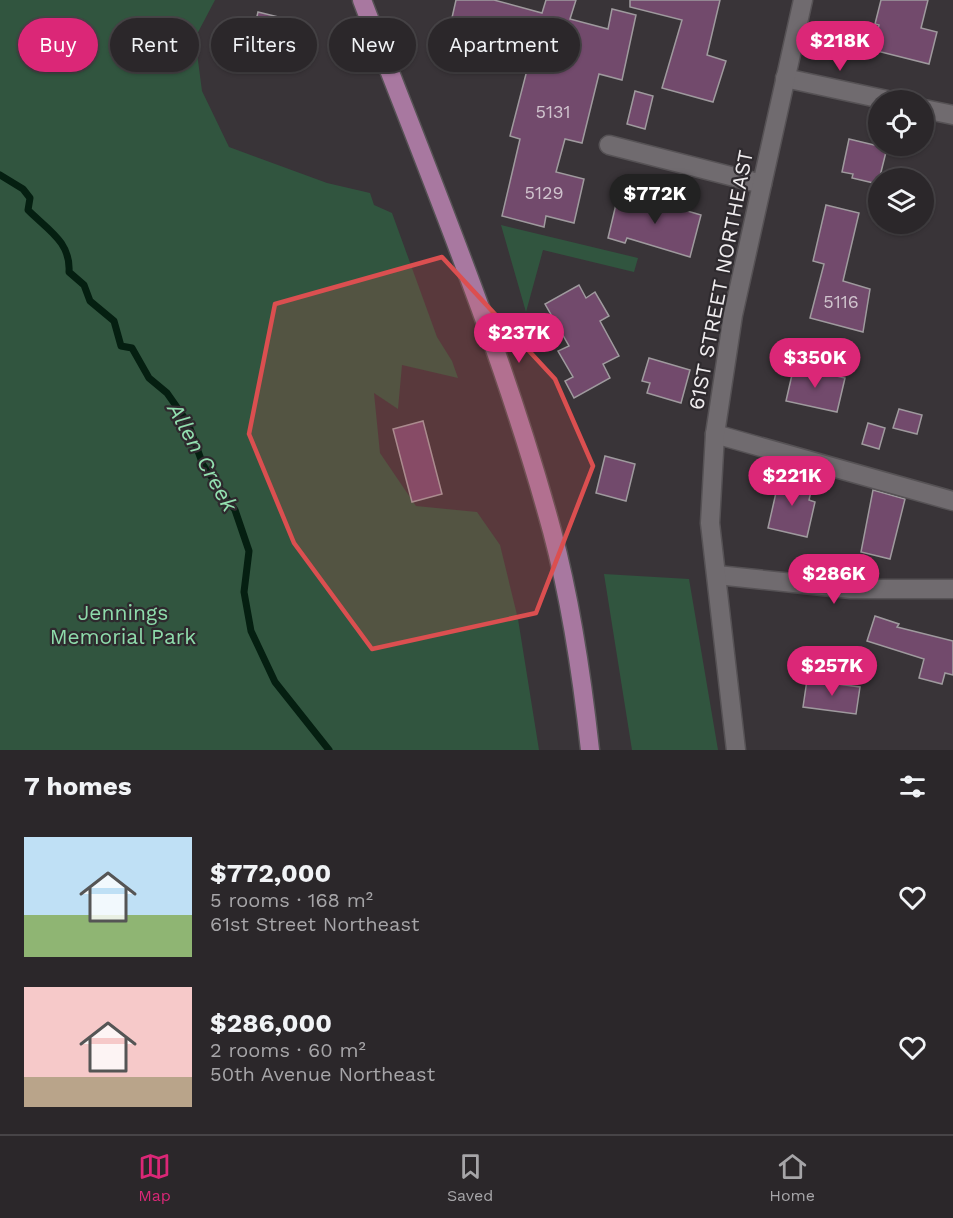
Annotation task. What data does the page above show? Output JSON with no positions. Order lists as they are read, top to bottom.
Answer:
{
  "streets": {
    "street": ["61ST STREET NORTHEAST"]
  },
  "water": ["Allen Creek"],
  "parks": ["Jennings Memorial Park"],
  "house_numbers": ["5131", "5129", "5116"],
  "page": {
    "chip": [
      "Buy",
      "Rent",
      "Filters",
      "New",
      "Apartment"
    ],
    "price": [
      "$218K",
      "$772K",
      "$237K",
      "$350K",
      "$221K",
      "$286K",
      "$257K"
    ],
    "heading": "7 homes",
    "list": [
      {
        "name": "$772,000",
        "note": "5 rooms · 168 m² · 61st Street Northeast"
      },
      {
        "name": "$286,000",
        "note": "2 rooms · 60 m² · 50th Avenue Northeast"
      }
    ],
    "tabs": ["Map", "Saved", "Home"]
  }
}
